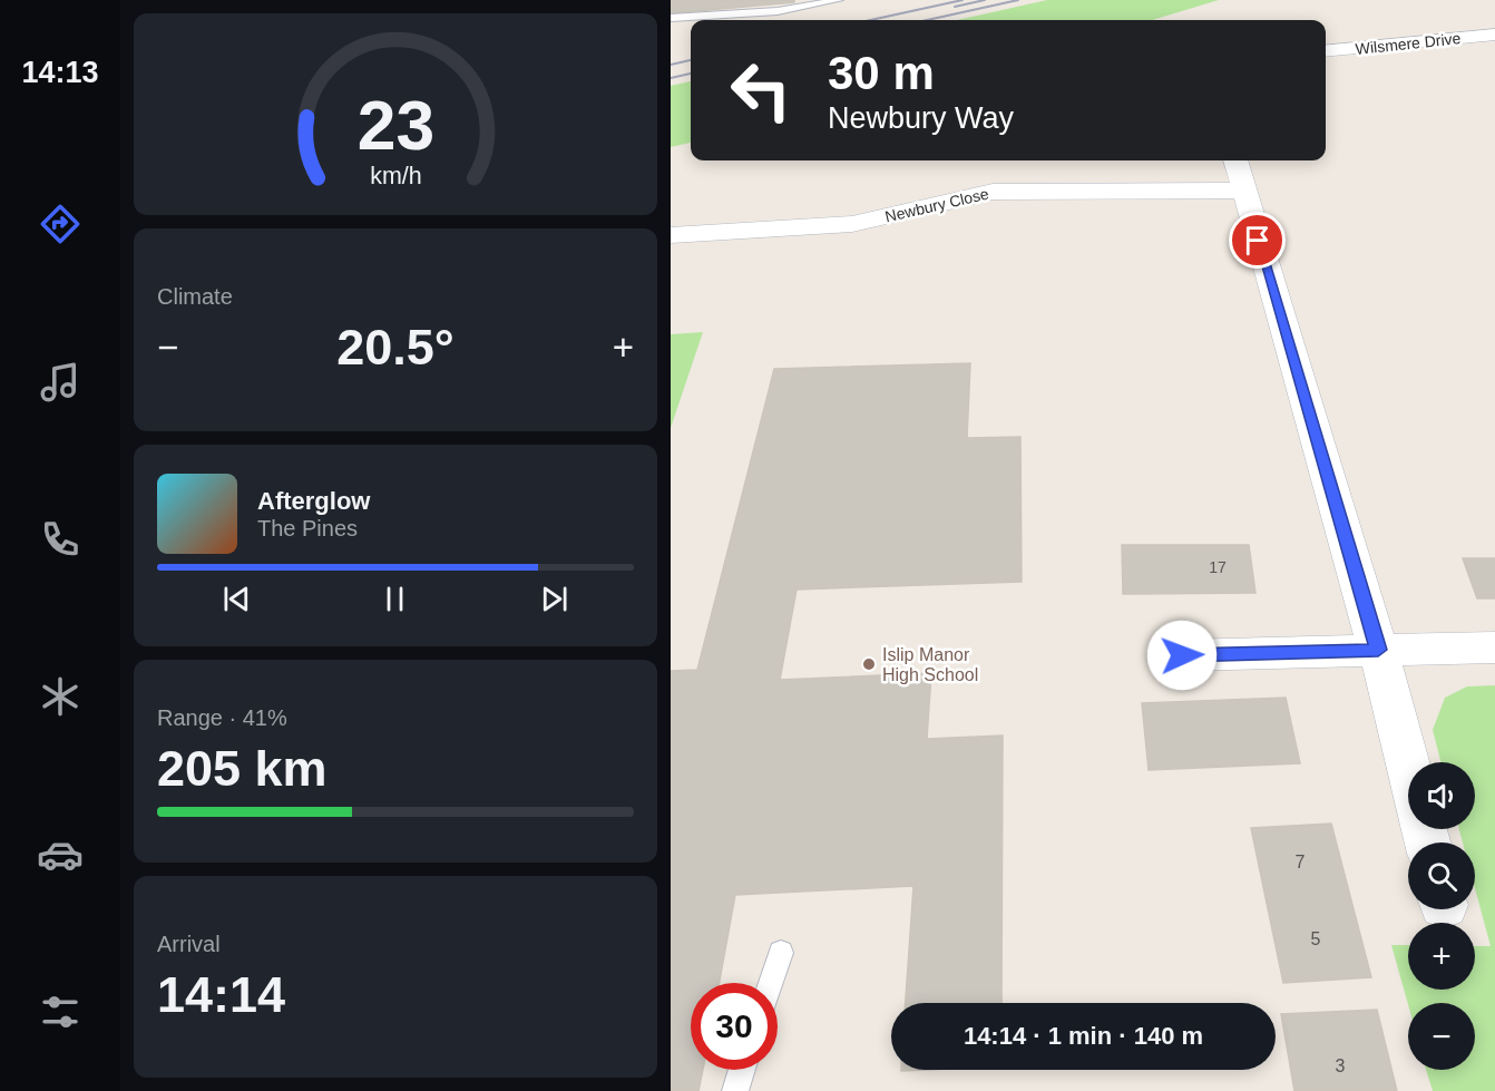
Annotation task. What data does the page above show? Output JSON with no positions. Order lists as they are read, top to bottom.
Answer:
{
  "streets": {
    "street": ["Wilsmere Drive", "Newbury Close"]
  },
  "places": ["Islip Manor High School"],
  "house_numbers": [
    "17",
    "7",
    "5",
    "3"
  ],
  "page": {
    "tabs": "14:13",
    "turn": ["30 m", "Newbury Way"],
    "tile": [
      "Climate",
      ["Range · 41%", "205 km"],
      ["Arrival", "14:14"]
    ],
    "heat": ["−", "20.5°", "+"],
    "song": ["Afterglow", "The Pines"],
    "map_buttons": ["+", "−"],
    "limit": "30",
    "trip": "14:14 · 1 min · 140 m",
    "gauge": ["23", "km/h"]
  }
}
